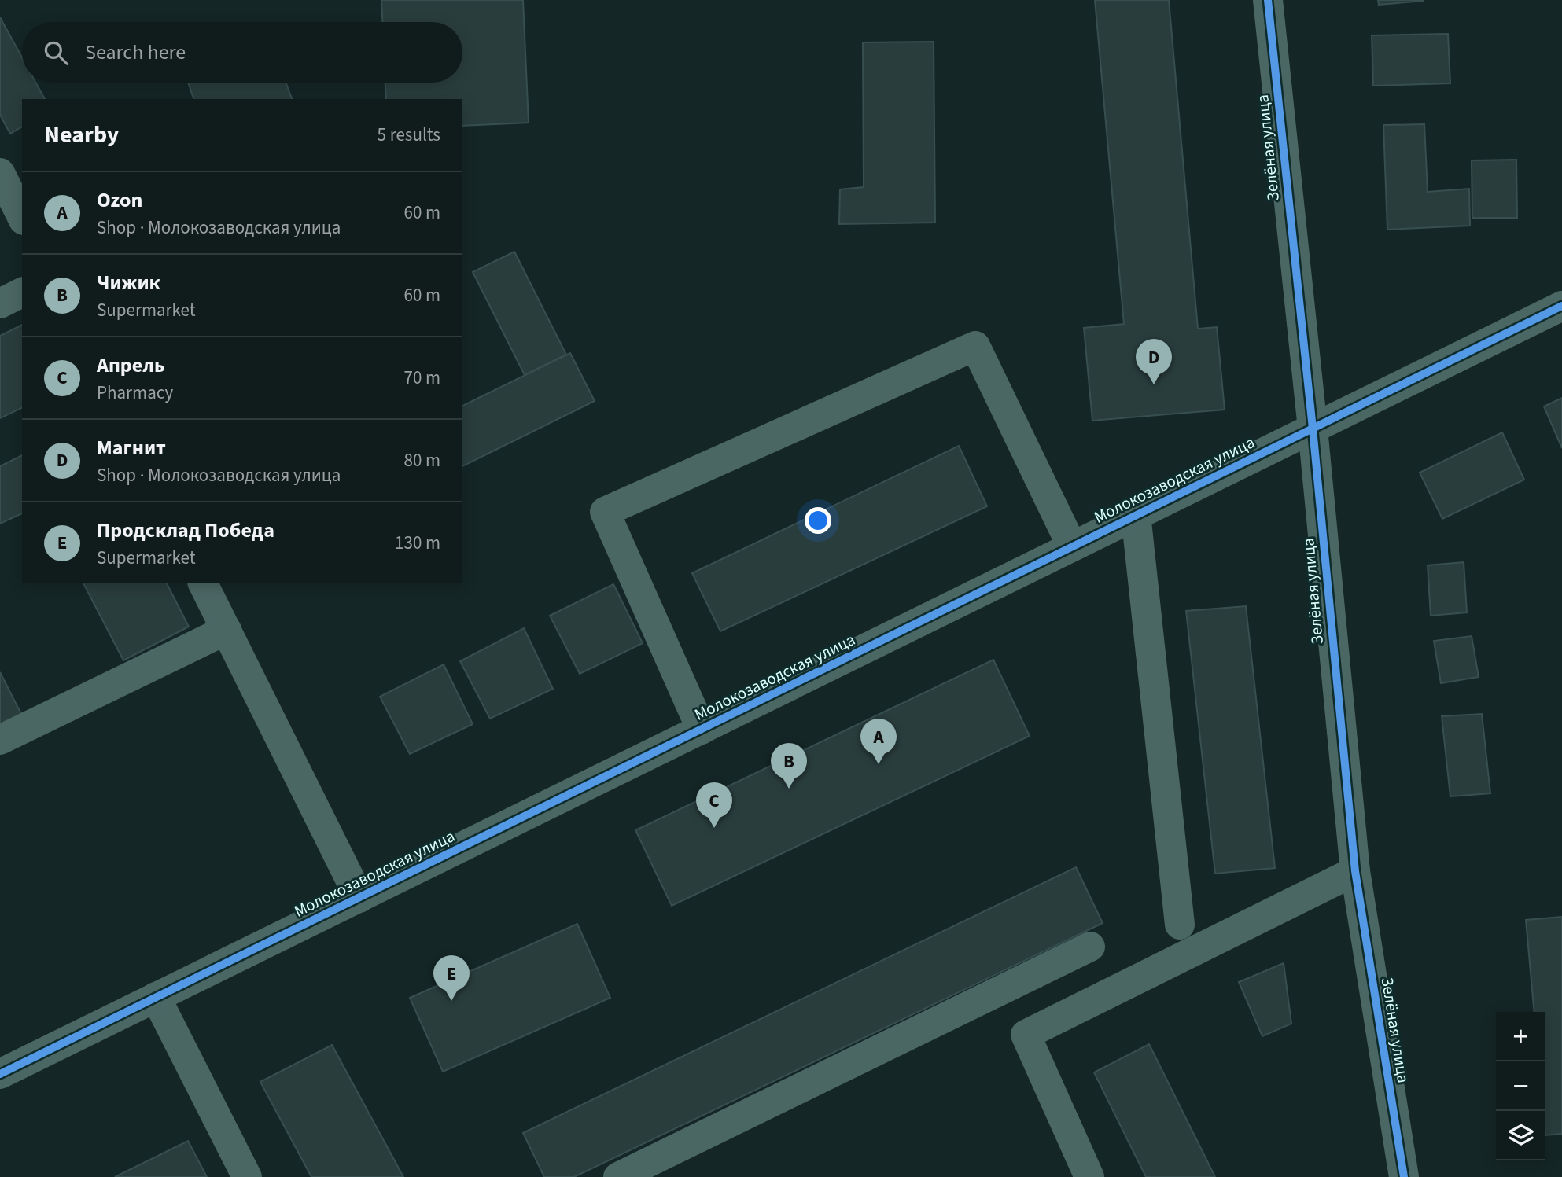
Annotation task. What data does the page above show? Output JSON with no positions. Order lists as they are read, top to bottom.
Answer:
{
  "streets": {
    "street": ["Зелёная улица", "Молокозаводская улица"]
  },
  "crossings": [
    ["Зелёная улица", "Молокозаводская улица"]
  ],
  "page": {
    "search": "Search here",
    "heading": ["Nearby", "5 results"],
    "list": [
      {
        "mark": "A",
        "name": "Ozon",
        "note": "Shop · Молокозаводская улица",
        "value": "60 m"
      },
      {
        "mark": "B",
        "name": "Чижик",
        "note": "Supermarket",
        "value": "60 m"
      },
      {
        "mark": "C",
        "name": "Апрель",
        "note": "Pharmacy",
        "value": "70 m"
      },
      {
        "mark": "D",
        "name": "Магнит",
        "note": "Shop · Молокозаводская улица",
        "value": "80 m"
      },
      {
        "mark": "E",
        "name": "Продсклад Победа",
        "note": "Supermarket",
        "value": "130 m"
      }
    ],
    "pins": [
      "D",
      "A",
      "B",
      "C",
      "E"
    ],
    "map_buttons": ["+", "−"]
  }
}
